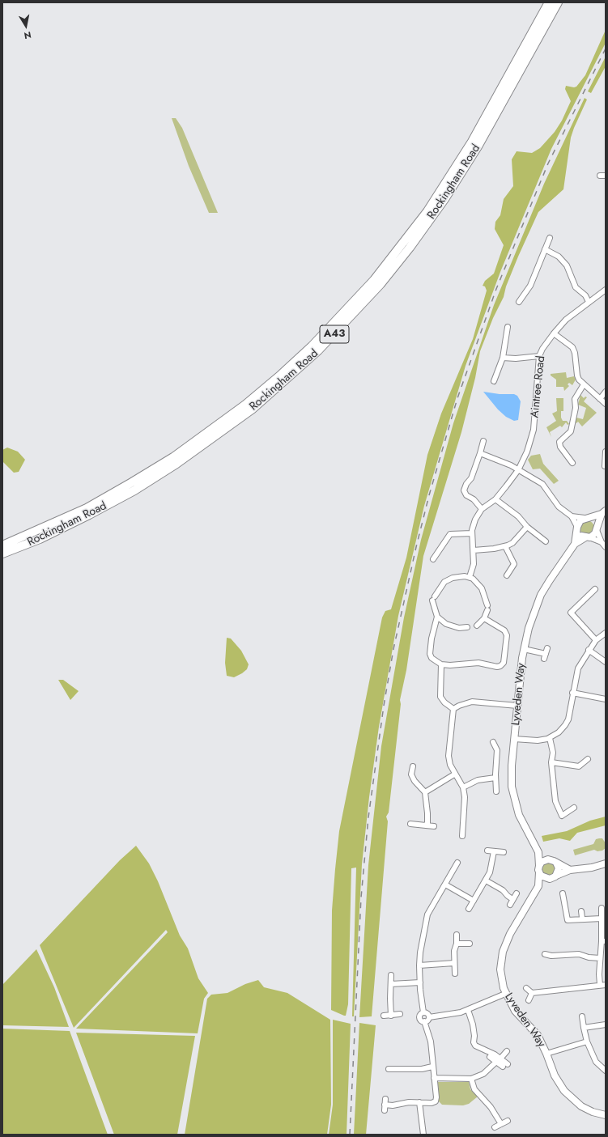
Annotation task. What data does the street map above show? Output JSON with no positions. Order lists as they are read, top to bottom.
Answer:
{
  "streets": {
    "highway": ["Rockingham Road", "A43"],
    "street": ["Aintree Road", "Lyveden Way"]
  },
  "north": "bottom"
}
